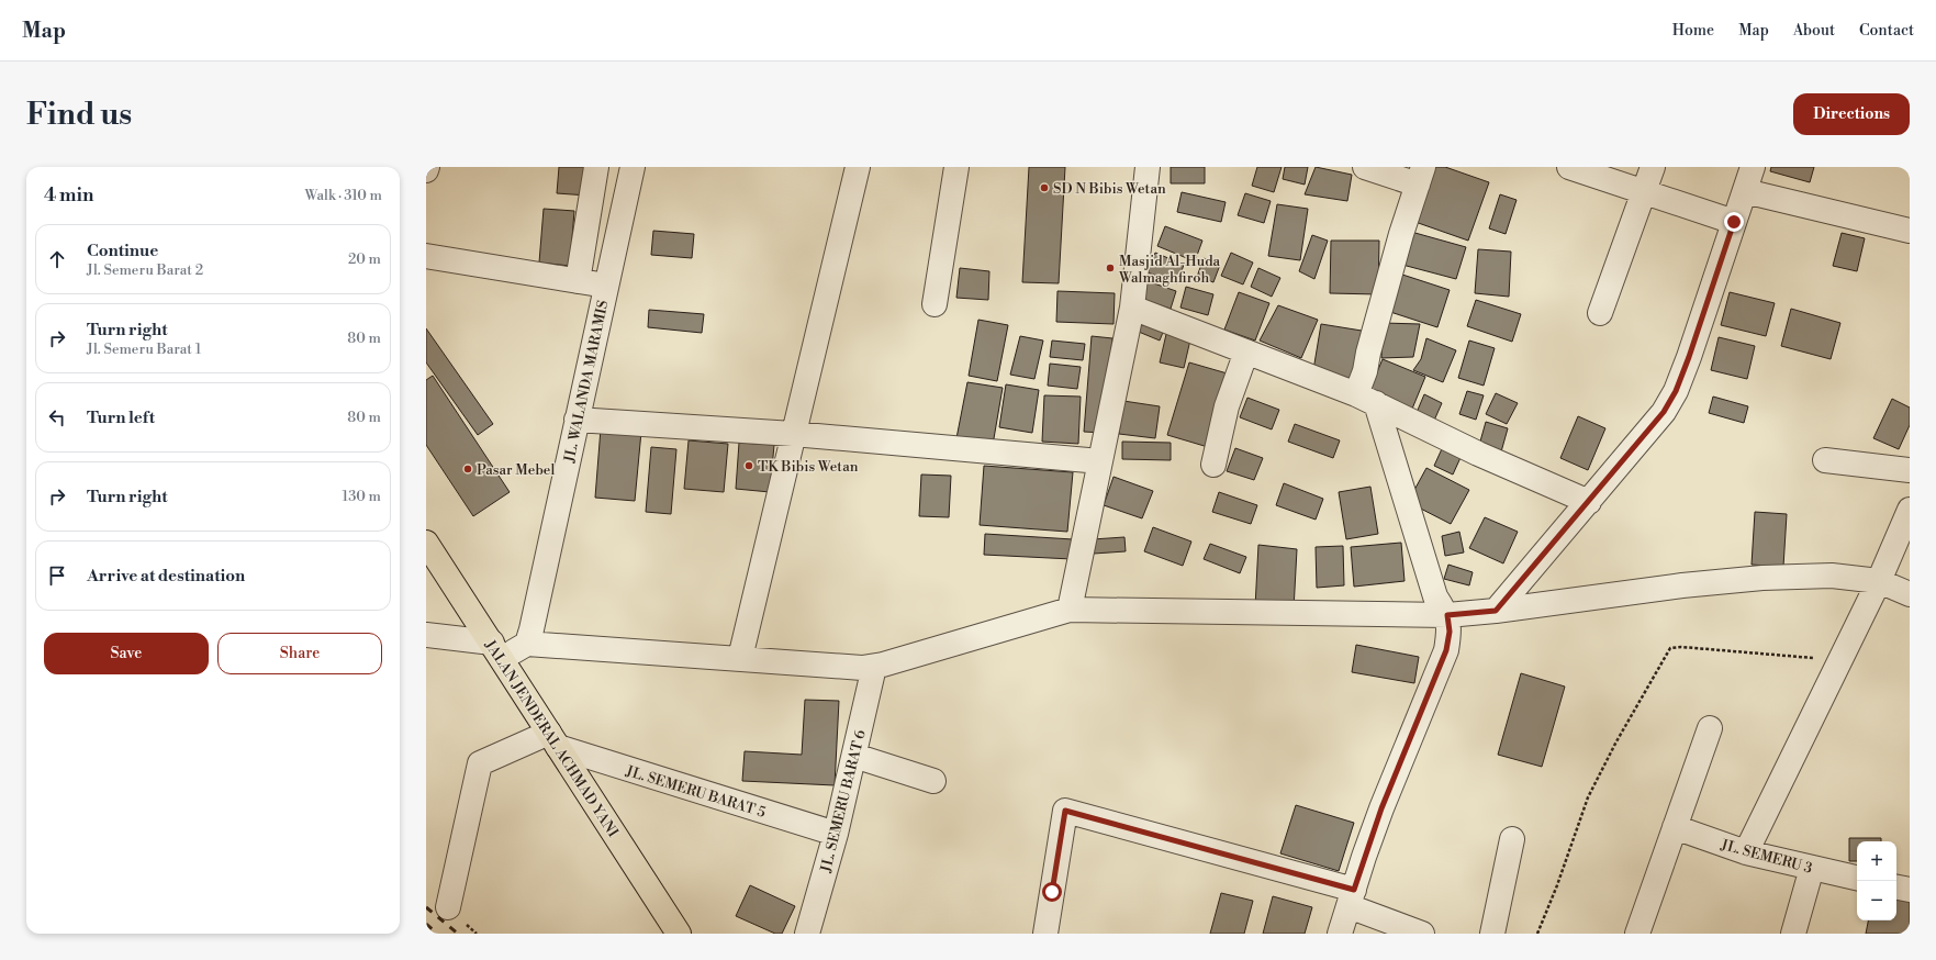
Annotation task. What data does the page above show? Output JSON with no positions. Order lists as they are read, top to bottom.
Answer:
{
  "streets": {
    "main road": ["JALAN JENDERAL ACHMAD YANI"],
    "street": [
      "JL. WALANDA MARAMIS",
      "JL. SEMERU BARAT 5",
      "JL. SEMERU BARAT 6",
      "JL. SEMERU 3"
    ]
  },
  "crossings": [
    ["JALAN JENDERAL ACHMAD YANI", "JL. SEMERU BARAT 5"],
    ["JL. SEMERU BARAT 5", "JL. SEMERU BARAT 6"]
  ],
  "places": [
    "SD N Bibis Wetan",
    "Masjid Al-Huda Walmaghfiroh",
    "TK Bibis Wetan",
    "Pasar Mebel"
  ],
  "page": {
    "header": "Map",
    "nav": [
      "Home",
      "Map",
      "About",
      "Contact"
    ],
    "buttons": [
      "Directions",
      ["Save", "Share"]
    ],
    "title": "Find us",
    "heading": ["4 min", "Walk · 310 m"],
    "list": [
      ["Continue", "Jl. Semeru Barat 2", "20 m"],
      ["Turn right", "Jl. Semeru Barat 1", "80 m"],
      ["Turn left", "80 m"],
      ["Turn right", "130 m"],
      "Arrive at destination"
    ],
    "map_buttons": ["+", "−"]
  }
}
